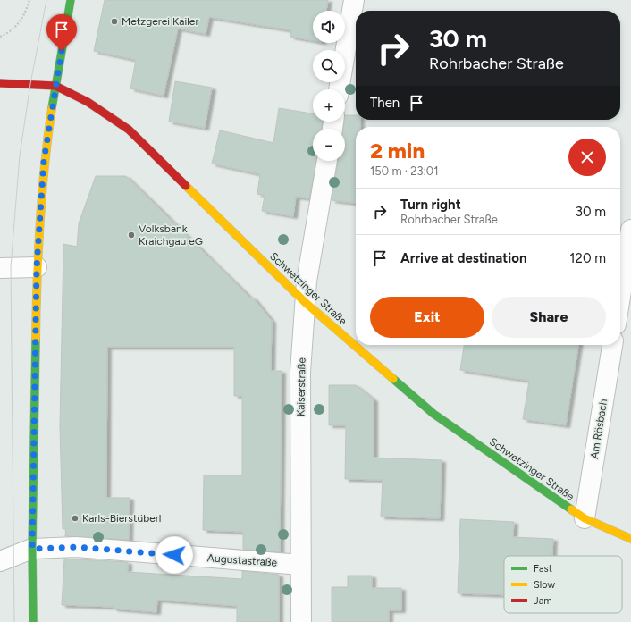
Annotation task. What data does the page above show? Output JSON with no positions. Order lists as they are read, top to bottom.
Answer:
{
  "streets": {
    "main road": ["Schwetzinger Straße"],
    "street": ["Kaiserstraße", "Am Rösbach", "Augustastraße"]
  },
  "crossings": [
    ["Schwetzinger Straße", "Kaiserstraße"],
    ["Schwetzinger Straße", "Am Rösbach"],
    ["Kaiserstraße", "Augustastraße"]
  ],
  "places": ["Metzgerei Kailer", "Volksbank Kraichgau eG", "Karls-Bierstüberl"],
  "legend": ["Fast", "Slow", "Jam"],
  "page": {
    "map_buttons": ["+", "−"],
    "turn": ["30 m", "Rohrbacher Straße"],
    "then": "Then",
    "heading": ["2 min", "150 m · 23:01"],
    "list": [
      {
        "name": "Turn right",
        "note": "Rohrbacher Straße",
        "value": "30 m"
      },
      {
        "name": "Arrive at destination",
        "value": "120 m"
      }
    ],
    "buttons": ["Exit", "Share"]
  }
}
